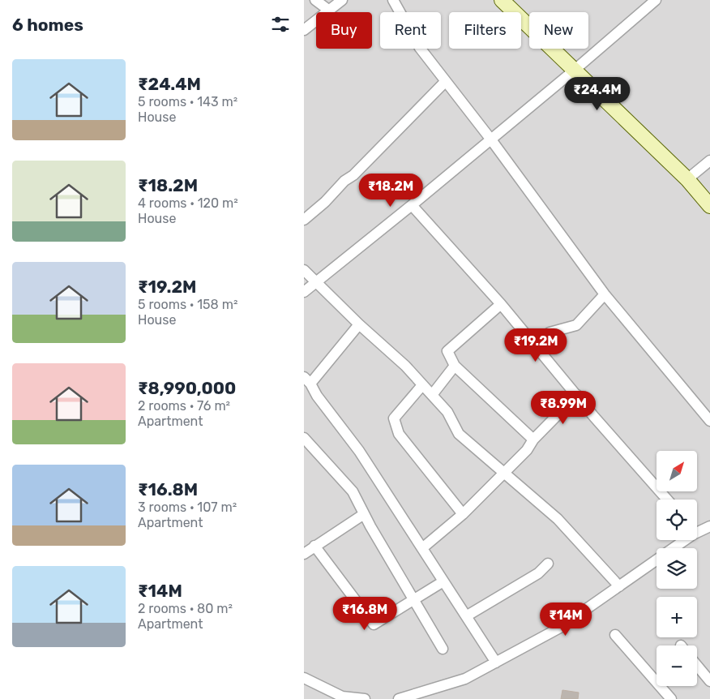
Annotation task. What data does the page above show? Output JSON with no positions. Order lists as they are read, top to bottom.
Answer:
{
  "north": "top right",
  "page": {
    "heading": "6 homes",
    "chip": [
      "Buy",
      "Rent",
      "Filters",
      "New"
    ],
    "list": [
      {
        "name": "₹24.4M",
        "note": "5 rooms · 143 m² · House"
      },
      {
        "name": "₹18.2M",
        "note": "4 rooms · 120 m² · House"
      },
      {
        "name": "₹19.2M",
        "note": "5 rooms · 158 m² · House"
      },
      {
        "name": "₹8,990,000",
        "note": "2 rooms · 76 m² · Apartment"
      },
      {
        "name": "₹16.8M",
        "note": "3 rooms · 107 m² · Apartment"
      },
      {
        "name": "₹14M",
        "note": "2 rooms · 80 m² · Apartment"
      }
    ],
    "price": [
      "₹24.4M",
      "₹18.2M",
      "₹19.2M",
      "₹8.99M",
      "₹16.8M",
      "₹14M"
    ],
    "map_buttons": ["+", "−"]
  }
}
